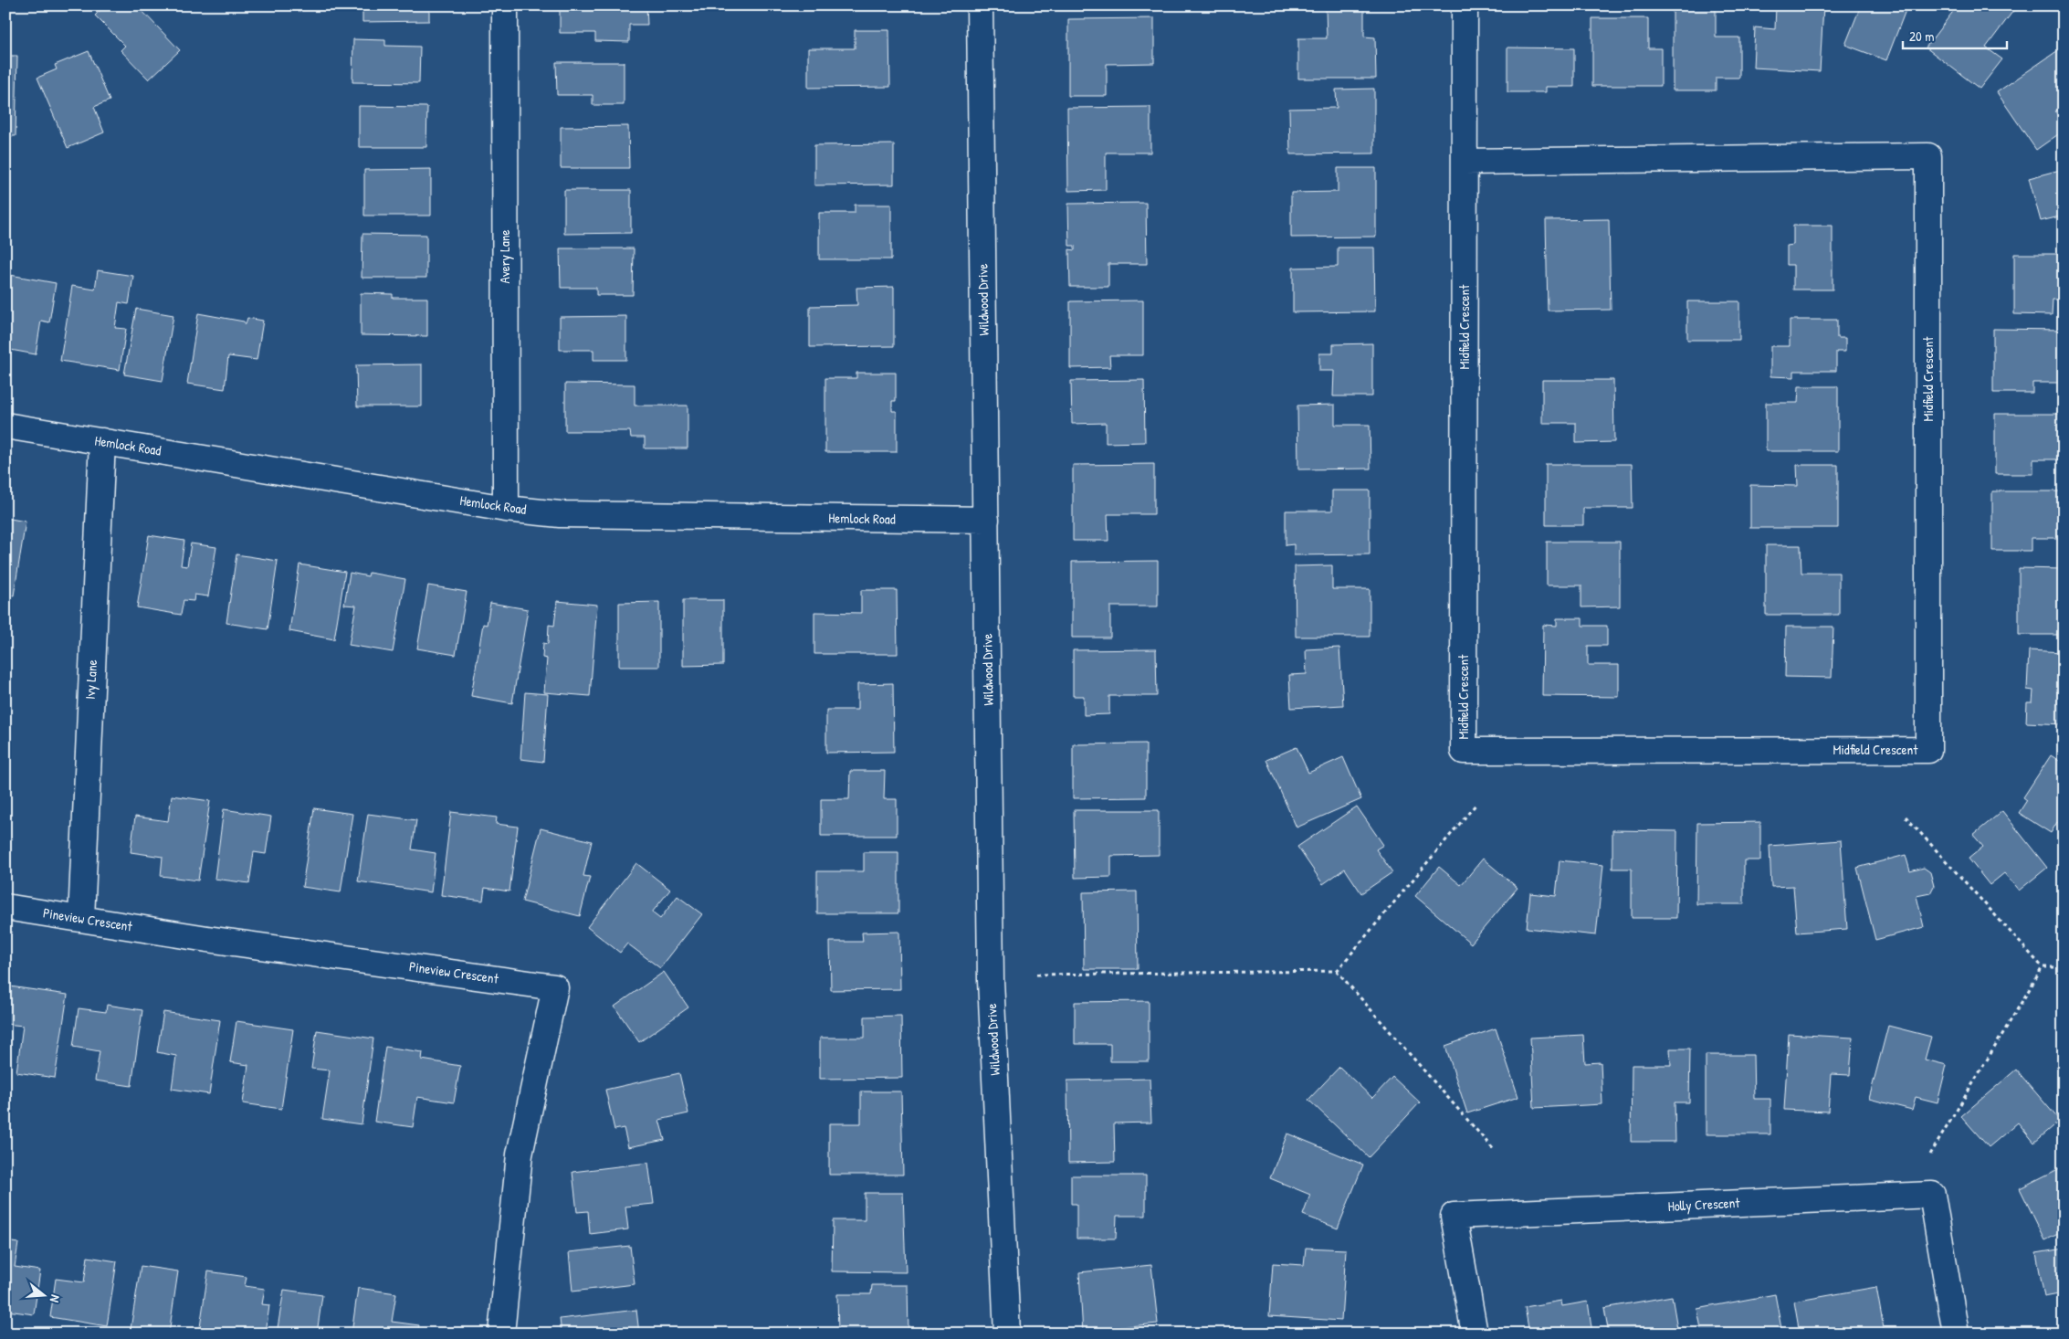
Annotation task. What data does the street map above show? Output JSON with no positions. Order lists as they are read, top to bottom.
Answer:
{
  "streets": {
    "street": [
      "Avery Lane",
      "Wildwood Drive",
      "Midfield Crescent",
      "Hemlock Road",
      "Ivy Lane",
      "Pineview Crescent",
      "Holly Crescent"
    ]
  },
  "crossings": [
    ["Avery Lane", "Hemlock Road"],
    ["Wildwood Drive", "Hemlock Road"],
    ["Hemlock Road", "Ivy Lane"],
    ["Ivy Lane", "Pineview Crescent"]
  ],
  "scale_bar": "20 m",
  "north": "right"
}
